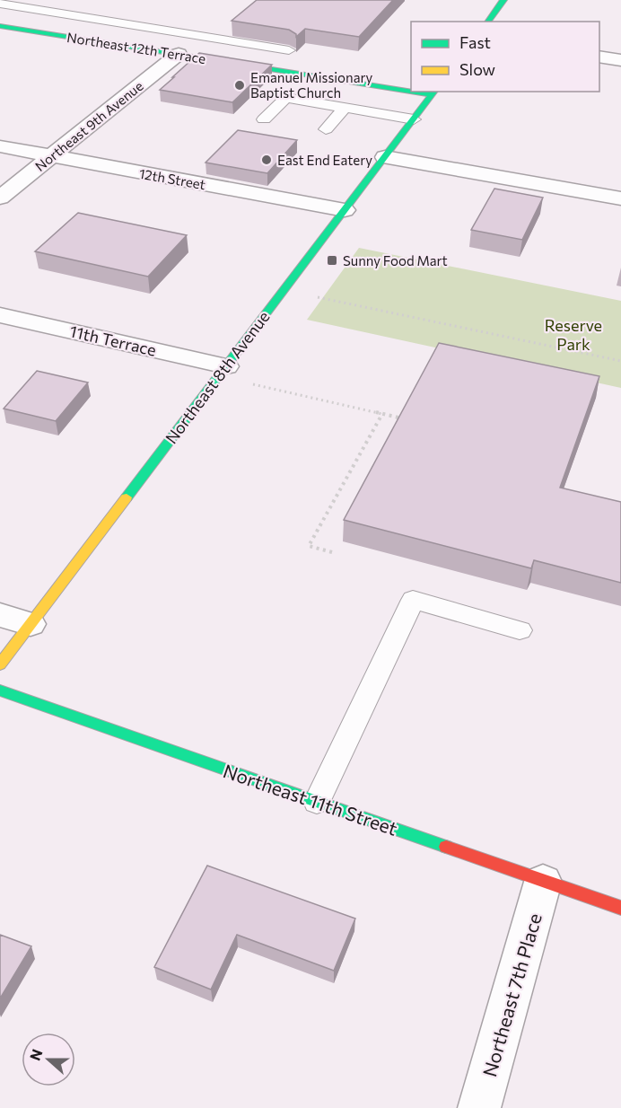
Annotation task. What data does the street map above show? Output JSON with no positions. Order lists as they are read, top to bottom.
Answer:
{
  "streets": {
    "street": [
      "Northeast 12th Terrace",
      "Northeast 9th Avenue",
      "12th Street",
      "11th Terrace",
      "Northeast 8th Avenue",
      "Northeast 11th Street",
      "Northeast 7th Place"
    ]
  },
  "crossings": [
    ["Northeast 12th Terrace", "Northeast 9th Avenue"],
    ["Northeast 9th Avenue", "12th Street"],
    ["12th Street", "Northeast 8th Avenue"],
    ["11th Terrace", "Northeast 8th Avenue"],
    ["Northeast 11th Street", "Northeast 7th Place"]
  ],
  "parks": ["Reserve Park"],
  "places": {
    "other": ["Emanuel Missionary Baptist Church", "East End Eatery"],
    "transit": ["Sunny Food Mart"]
  },
  "legend": ["Fast", "Slow"],
  "north": "left"
}
